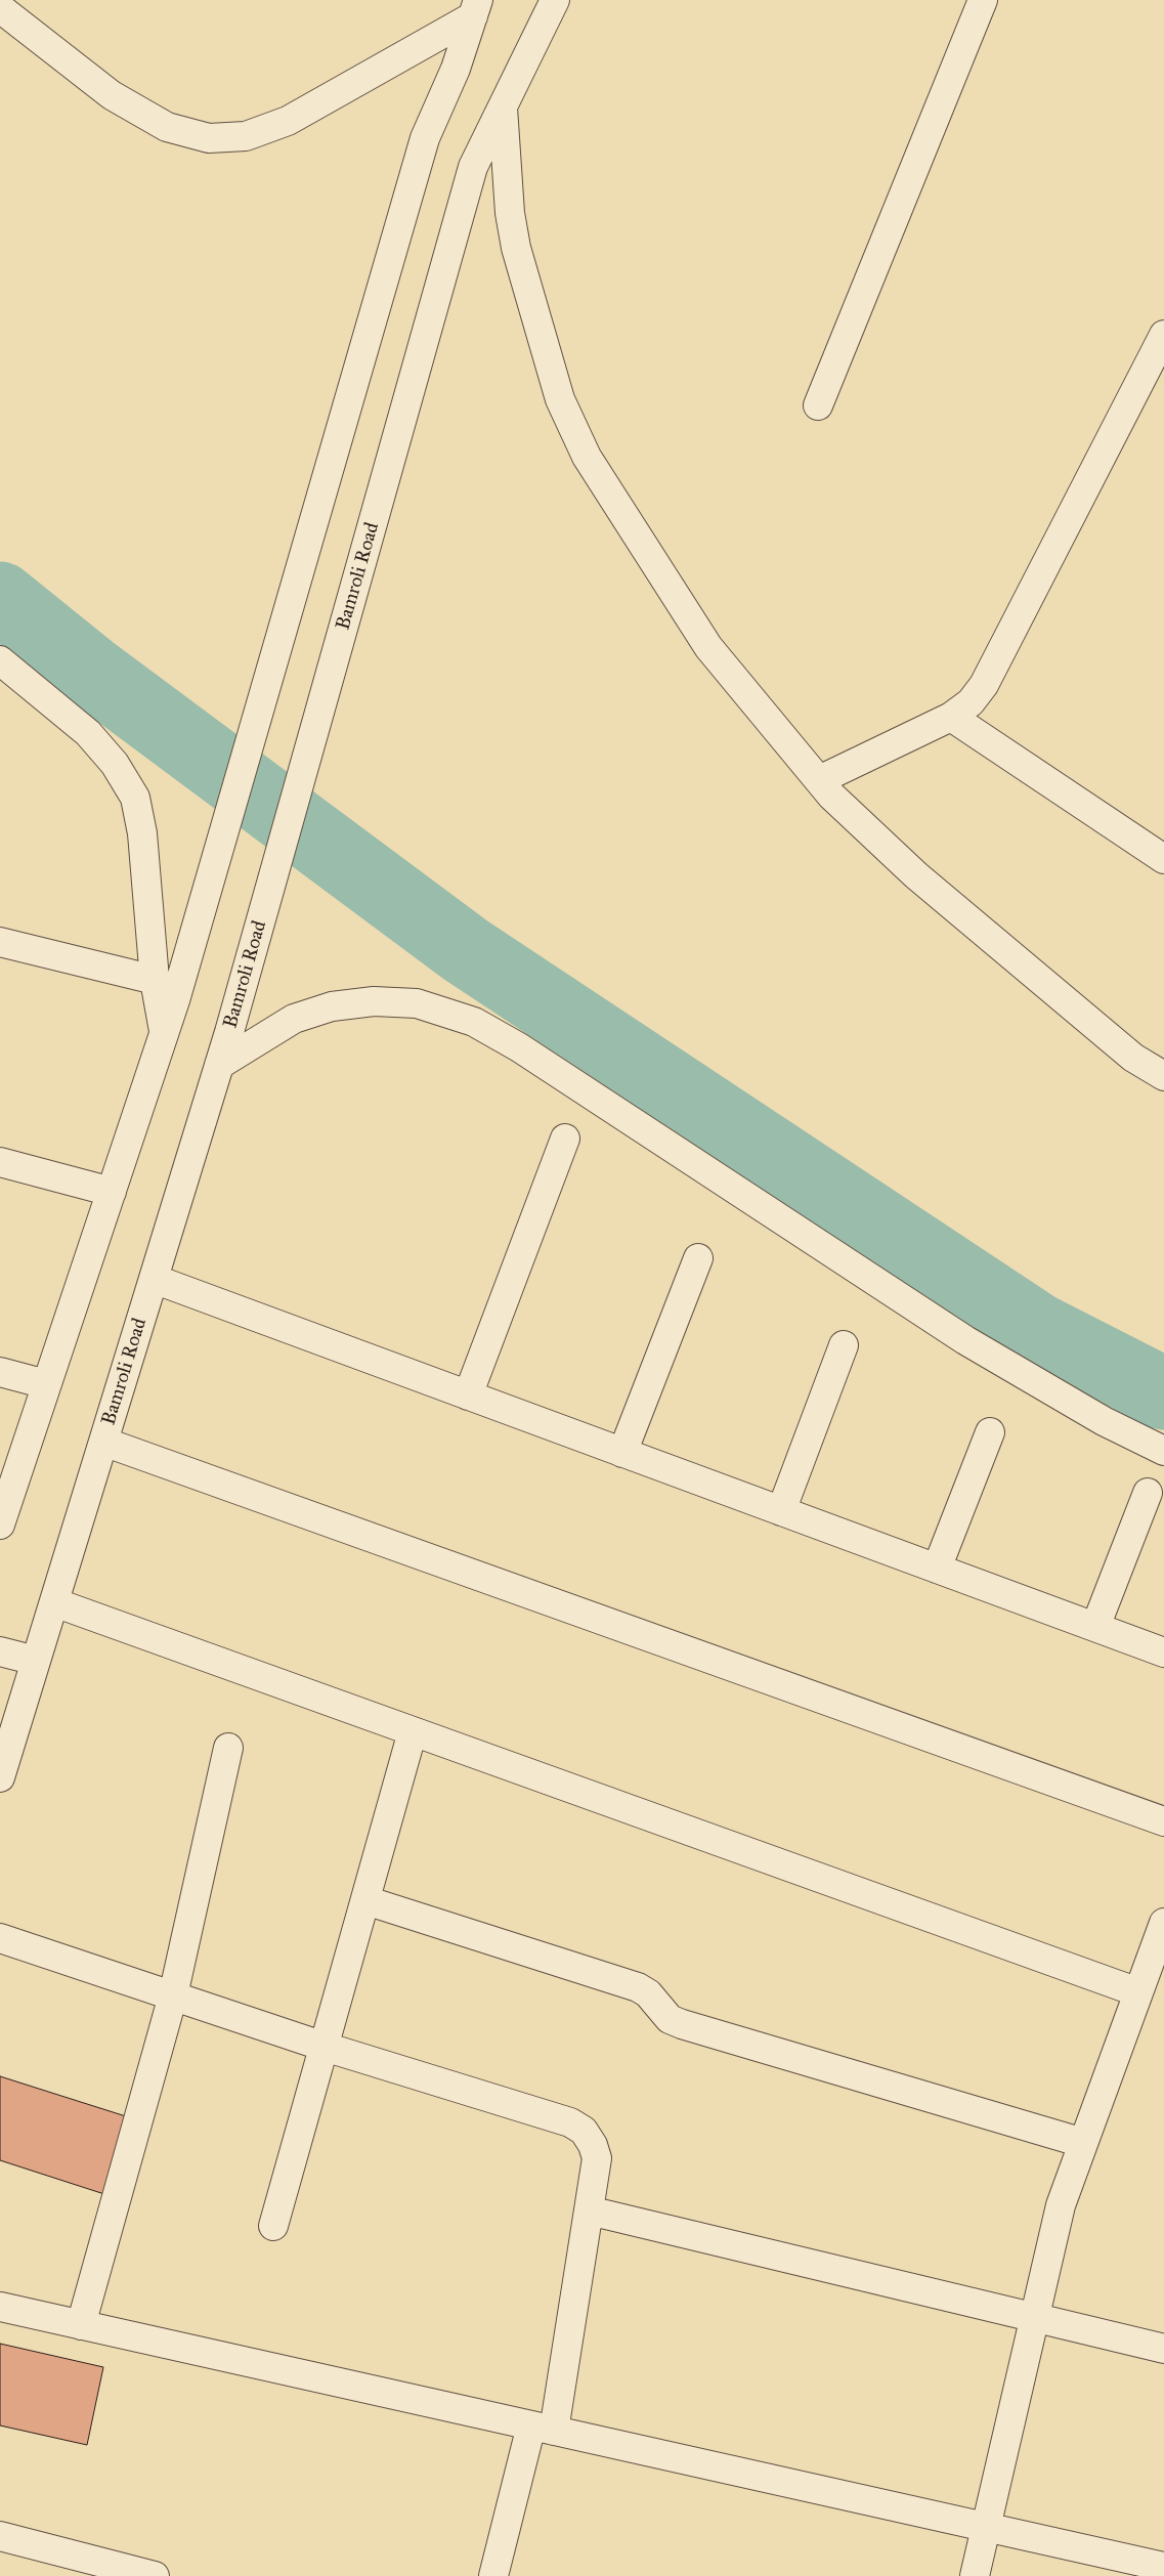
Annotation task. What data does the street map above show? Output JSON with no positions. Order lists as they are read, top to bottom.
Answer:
{
  "streets": {
    "street": ["Bamroli Road"]
  }
}
